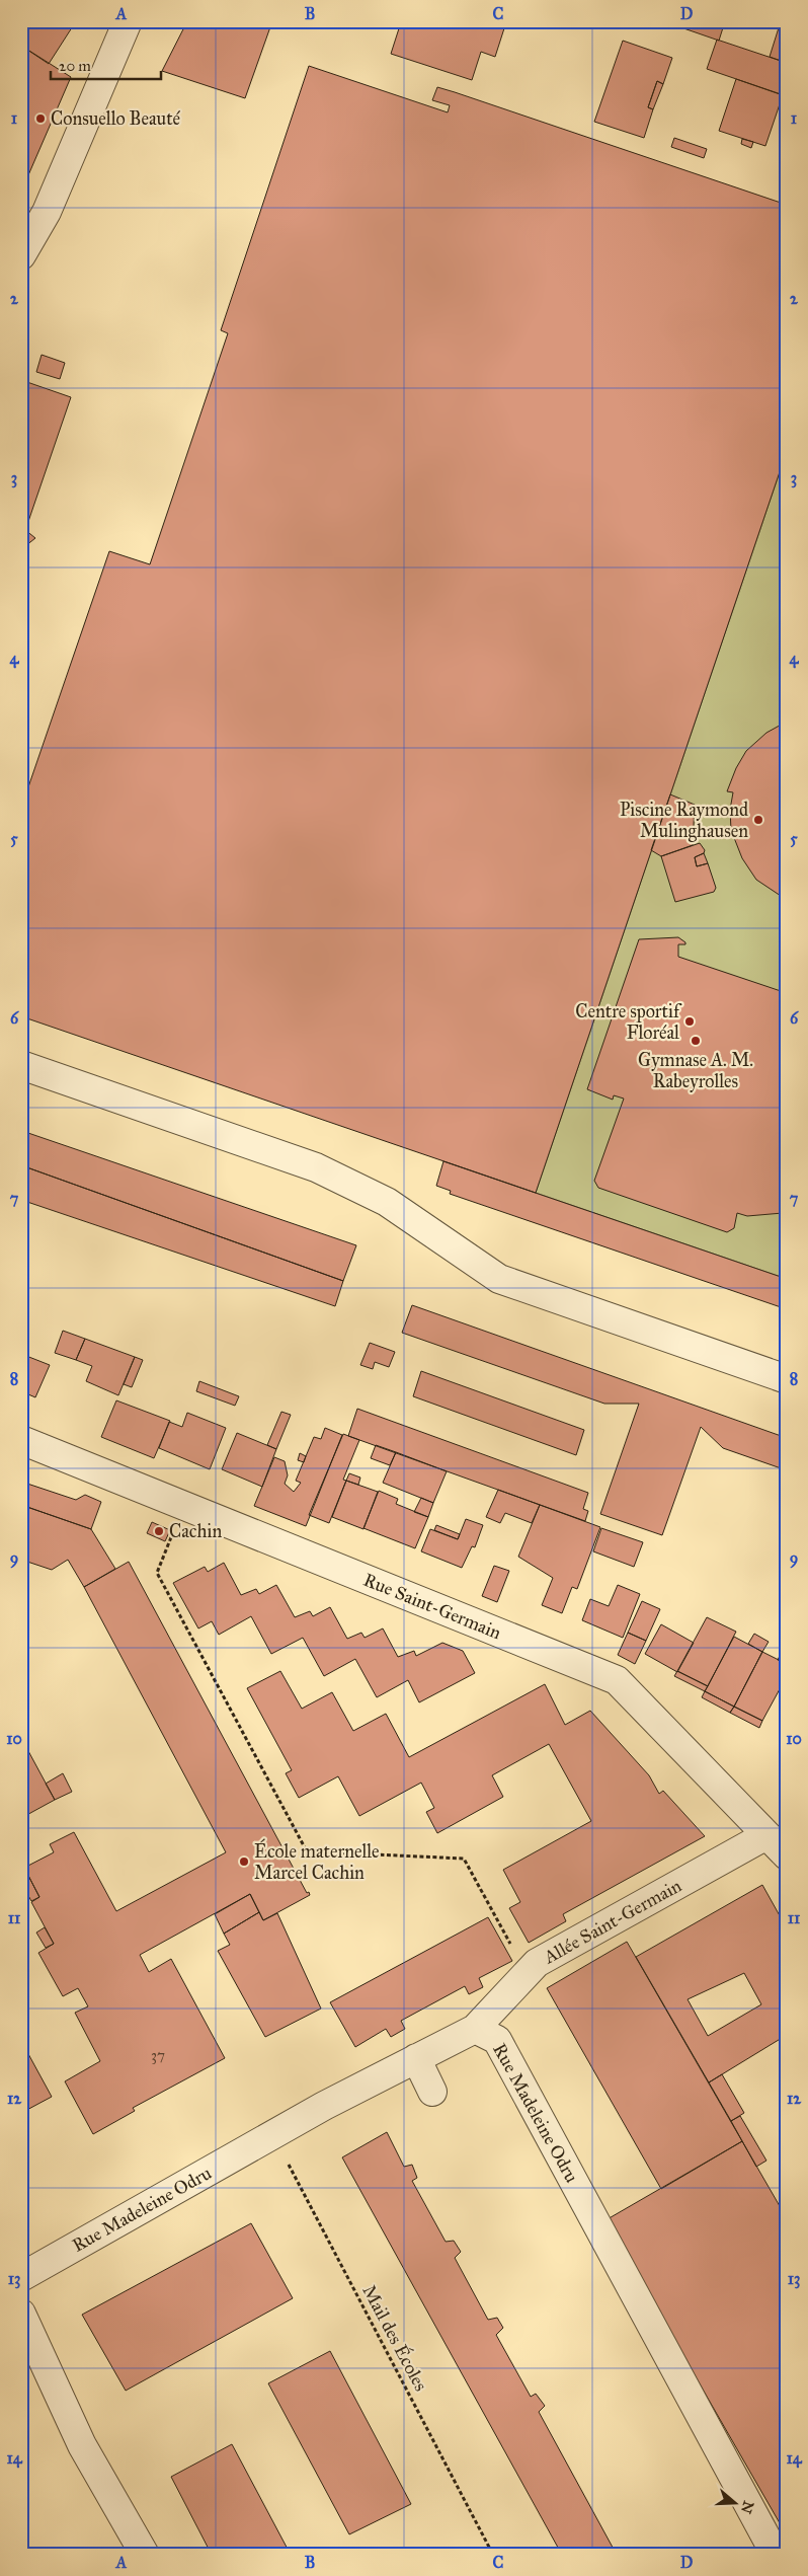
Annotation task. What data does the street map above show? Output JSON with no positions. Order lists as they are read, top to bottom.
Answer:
{
  "streets": {
    "street": ["Rue Saint-Germain", "Allée Saint-Germain", "Rue Madeleine Odru"],
    "path": ["Mail des Écoles"]
  },
  "crossings": [
    ["Rue Saint-Germain", "Allée Saint-Germain"],
    ["Allée Saint-Germain", "Rue Madeleine Odru"],
    ["Rue Madeleine Odru", "Mail des Écoles"]
  ],
  "places": [
    "Consuello Beauté",
    "Piscine Raymond Mulinghausen",
    "Centre sportif Floréal",
    "Gymnase A. M. Rabeyrolles",
    "Cachin",
    "École maternelle Marcel Cachin"
  ],
  "house_numbers": ["37"],
  "scale_bar": "20 m",
  "north": "right",
  "grid": {
    "columns": [
      "A",
      "B",
      "C",
      "D"
    ],
    "rows": [
      "1",
      "2",
      "3",
      "4",
      "5",
      "6",
      "7",
      "8",
      "9",
      "10",
      "11",
      "12",
      "13",
      "14"
    ]
  }
}
